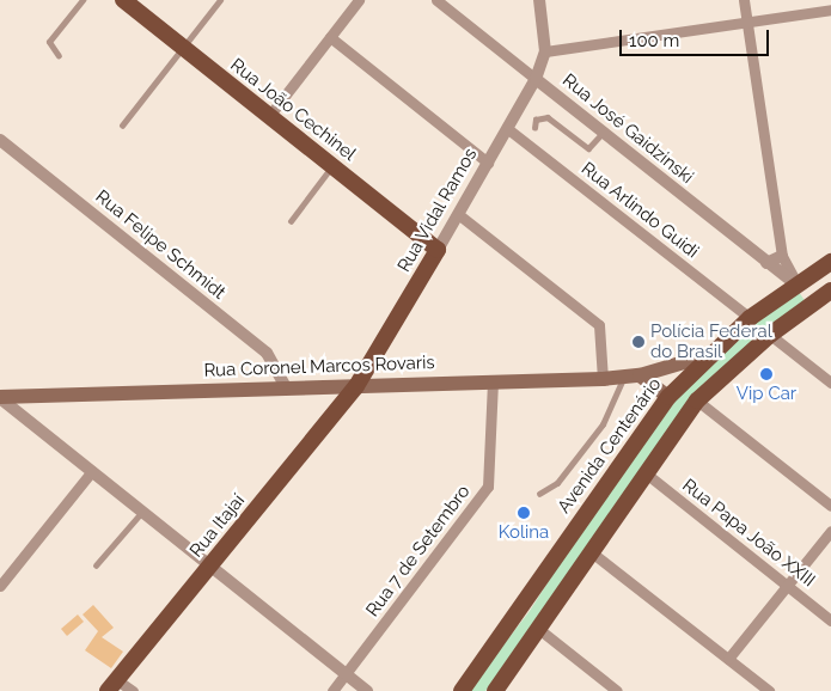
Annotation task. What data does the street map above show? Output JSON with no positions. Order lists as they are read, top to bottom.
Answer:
{
  "streets": {
    "main road": [
      "Rua João Cechinel",
      "Rua Vidal Ramos",
      "Rua Coronel Marcos Rovaris",
      "Avenida Centenário",
      "Rua Itajaí"
    ],
    "street": [
      "Rua José Gaidzinski",
      "Rua Arlindo Guidi",
      "Rua Felipe Schmidt",
      "Rua Papa João XXIII",
      "Rua 7 de Setembro"
    ]
  },
  "crossings": [
    ["Rua João Cechinel", "Rua Vidal Ramos"],
    ["Rua José Gaidzinski", "Rua Vidal Ramos"],
    ["Rua José Gaidzinski", "Avenida Centenário"],
    ["Rua Vidal Ramos", "Rua Arlindo Guidi"],
    ["Rua Vidal Ramos", "Rua Coronel Marcos Rovaris"],
    ["Rua Vidal Ramos", "Rua Itajaí"],
    ["Rua Arlindo Guidi", "Avenida Centenário"],
    ["Rua Felipe Schmidt", "Rua Coronel Marcos Rovaris"],
    ["Rua Coronel Marcos Rovaris", "Avenida Centenário"],
    ["Rua Coronel Marcos Rovaris", "Rua Itajaí"],
    ["Rua Coronel Marcos Rovaris", "Rua 7 de Setembro"]
  ],
  "places": ["Polícia Federal do Brasil", "Vip Car", "Kolina"],
  "scale_bar": "100 m"
}
